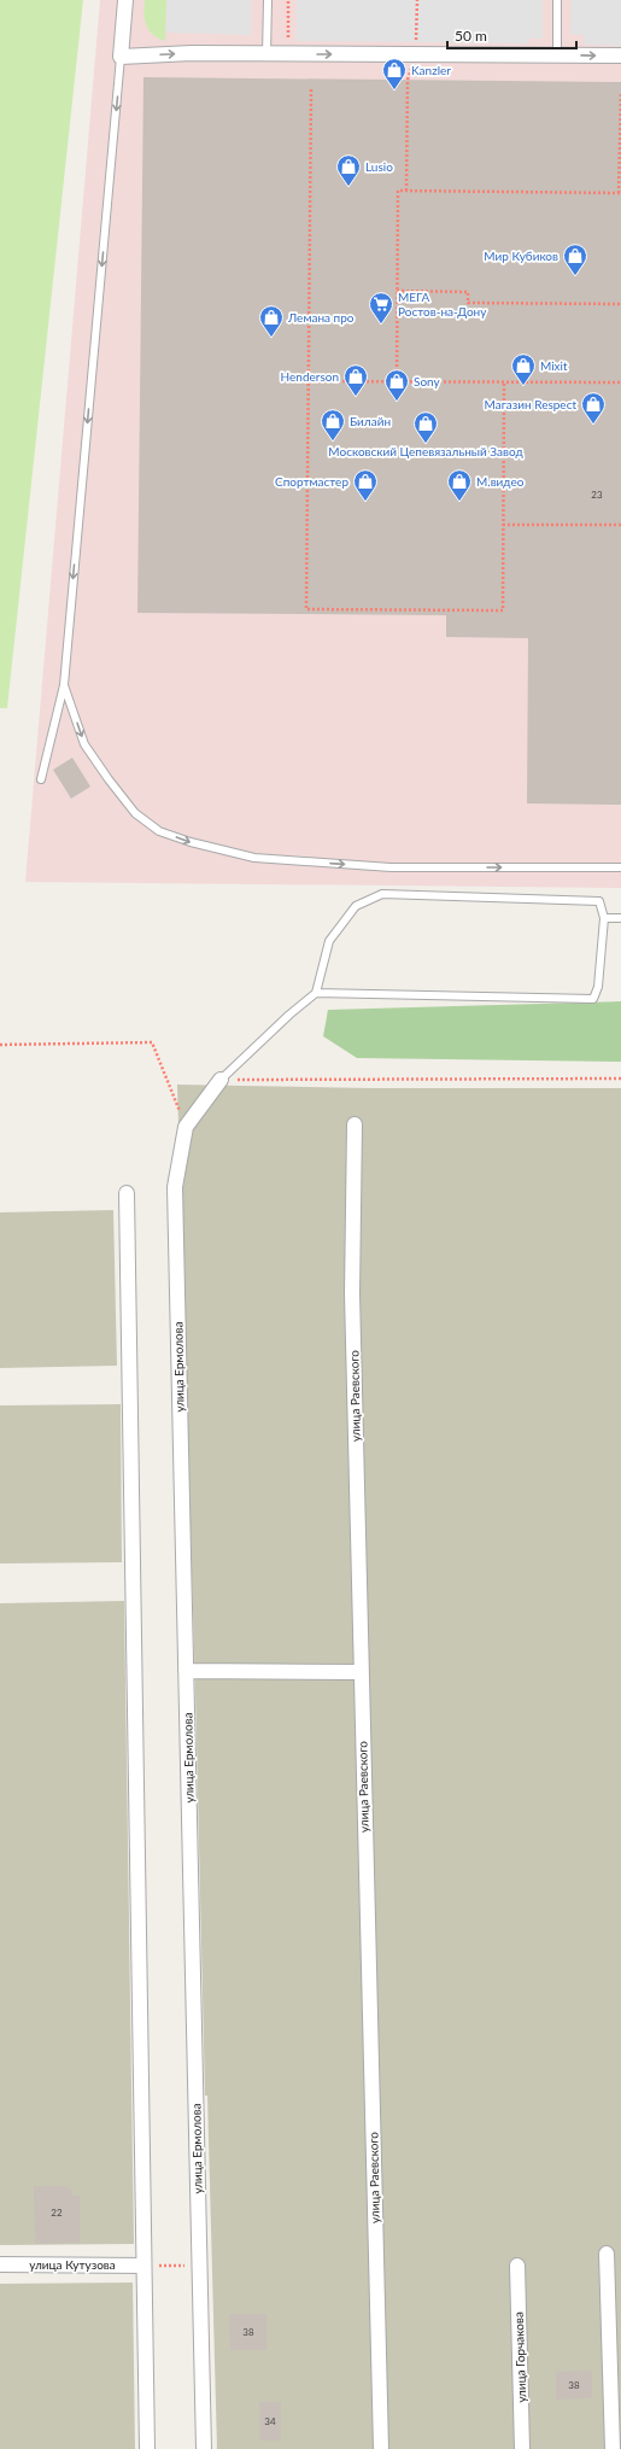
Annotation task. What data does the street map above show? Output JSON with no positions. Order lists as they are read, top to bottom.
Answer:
{
  "streets": {
    "street": [
      "улица Ермолова",
      "улица Раевского",
      "улица Кутузова",
      "улица Горчакова"
    ]
  },
  "places": {
    "shop": [
      "Kanzler",
      "Lusio",
      "Мир Кубиков",
      "Лемана про",
      "Mixit",
      "Henderson",
      "Sony",
      "Магазин Respect",
      "Билайн",
      "Московский Цепевязальный Завод",
      "Спортмастер",
      "М.видео"
    ],
    "supermarket": ["МЕГА Ростов-на-Дону"]
  },
  "house_numbers": [
    "23",
    "22",
    "38",
    "38",
    "34"
  ],
  "scale_bar": "50 m"
}
